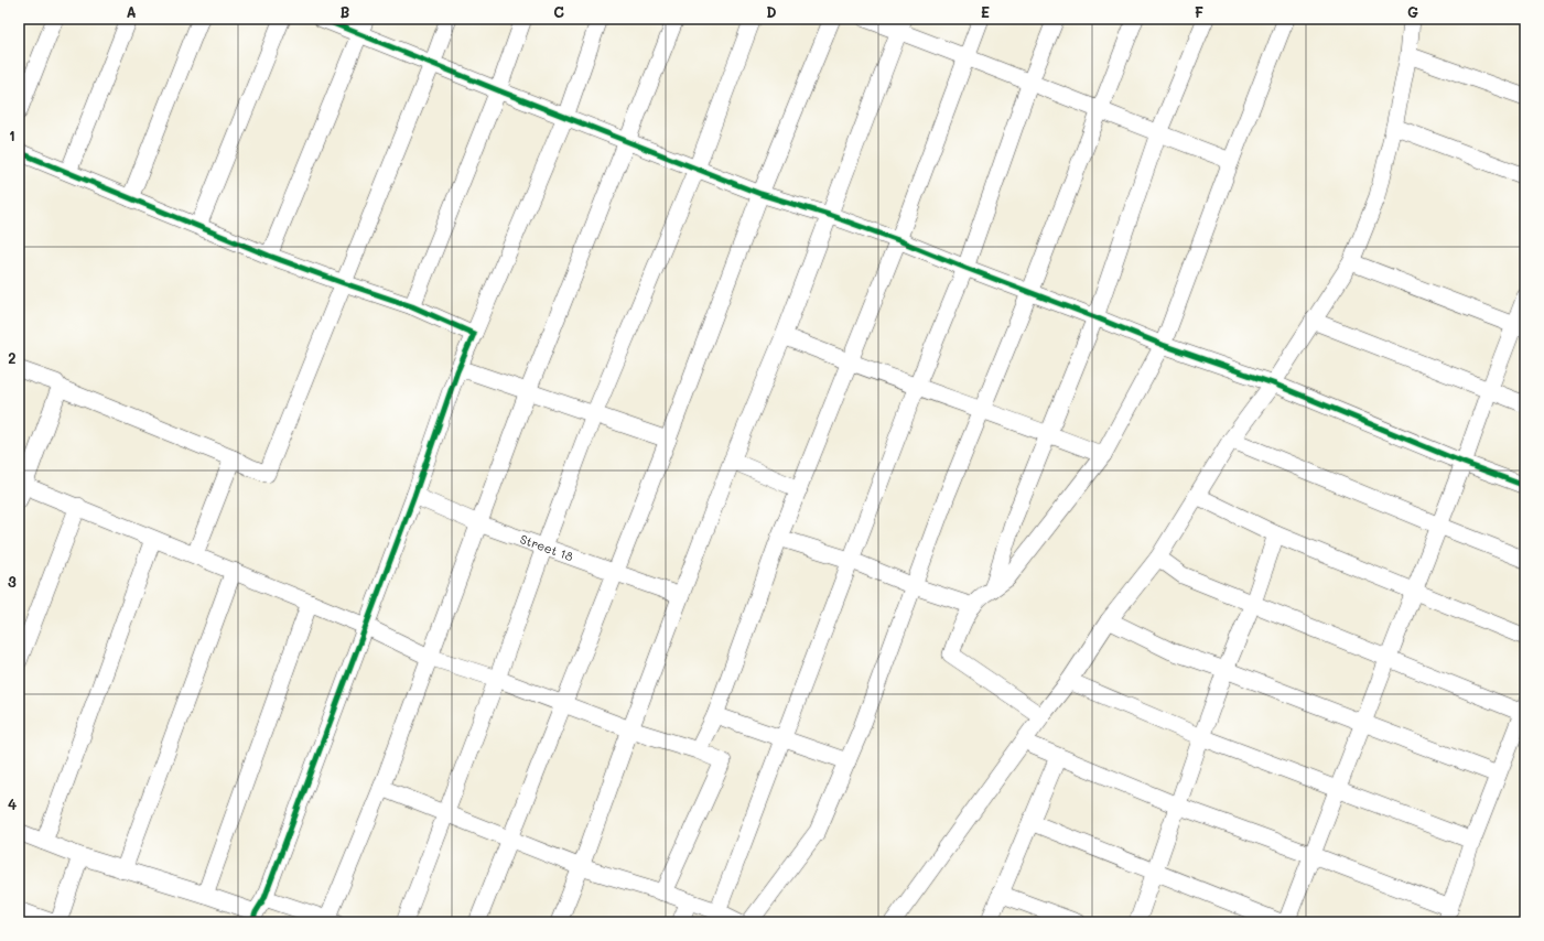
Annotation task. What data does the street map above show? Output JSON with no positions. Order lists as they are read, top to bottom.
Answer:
{
  "streets": {
    "street": ["Street 18"]
  },
  "grid": {
    "columns": [
      "A",
      "B",
      "C",
      "D",
      "E",
      "F",
      "G"
    ],
    "rows": [
      "1",
      "2",
      "3",
      "4"
    ]
  }
}
